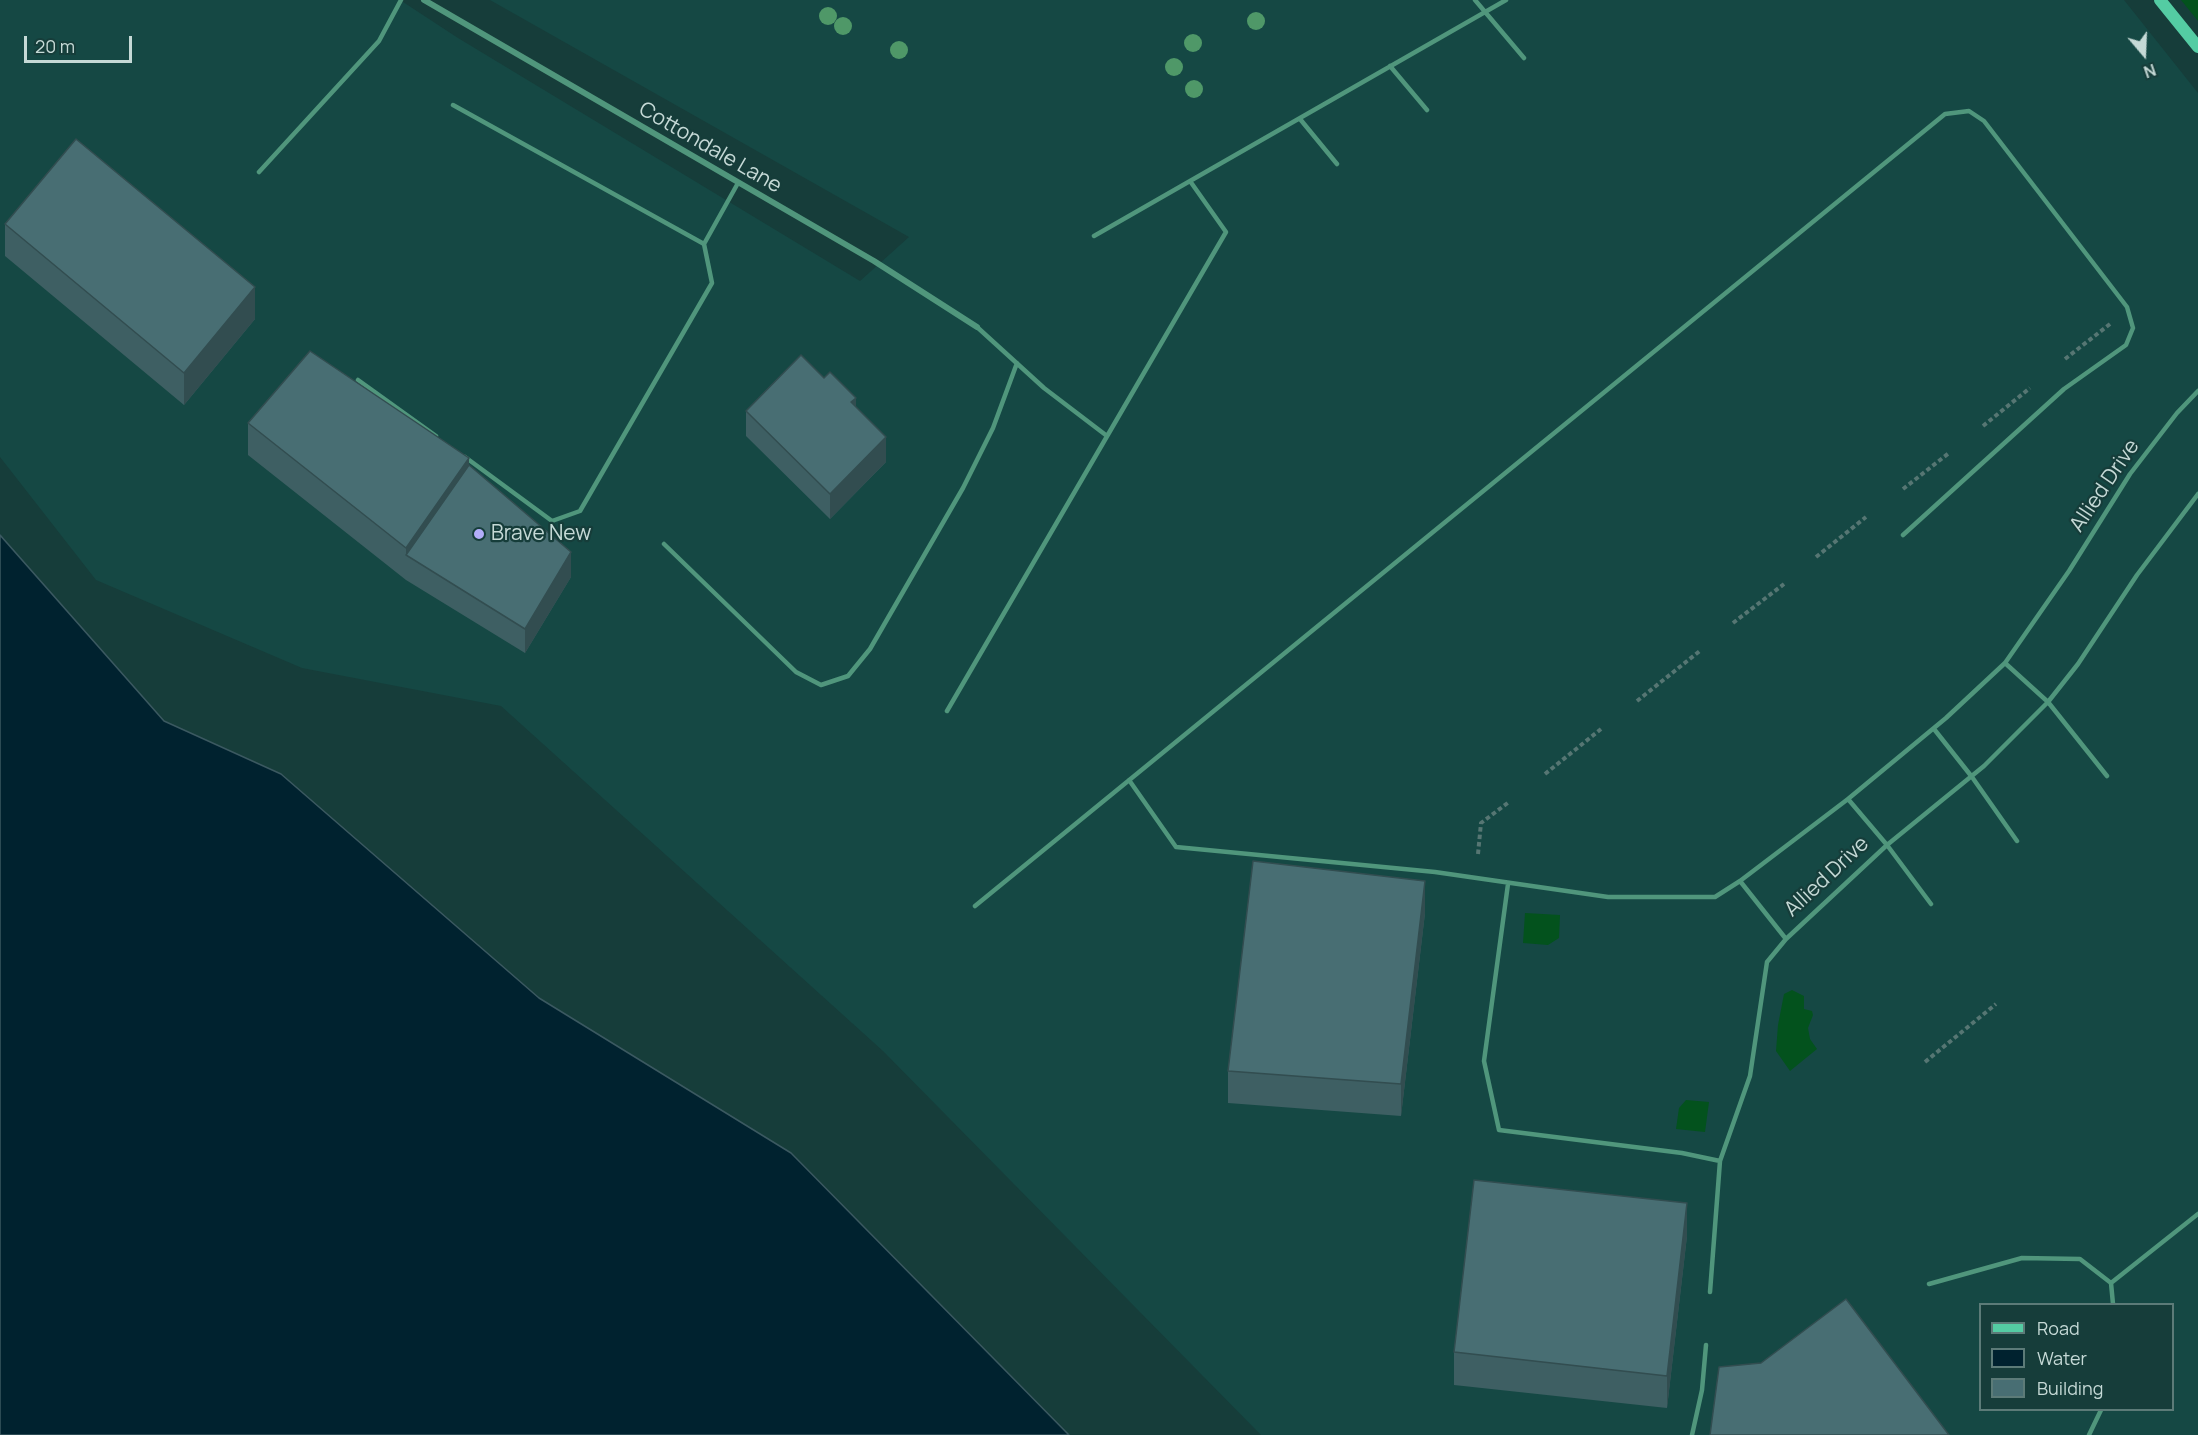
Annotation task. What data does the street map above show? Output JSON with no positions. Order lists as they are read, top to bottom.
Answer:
{
  "streets": {
    "street": ["Cottondale Lane"],
    "lane": ["Allied Drive"]
  },
  "places": ["Brave New"],
  "legend": ["Road", "Water", "Building"],
  "scale_bar": "20 m",
  "north": "bottom"
}
